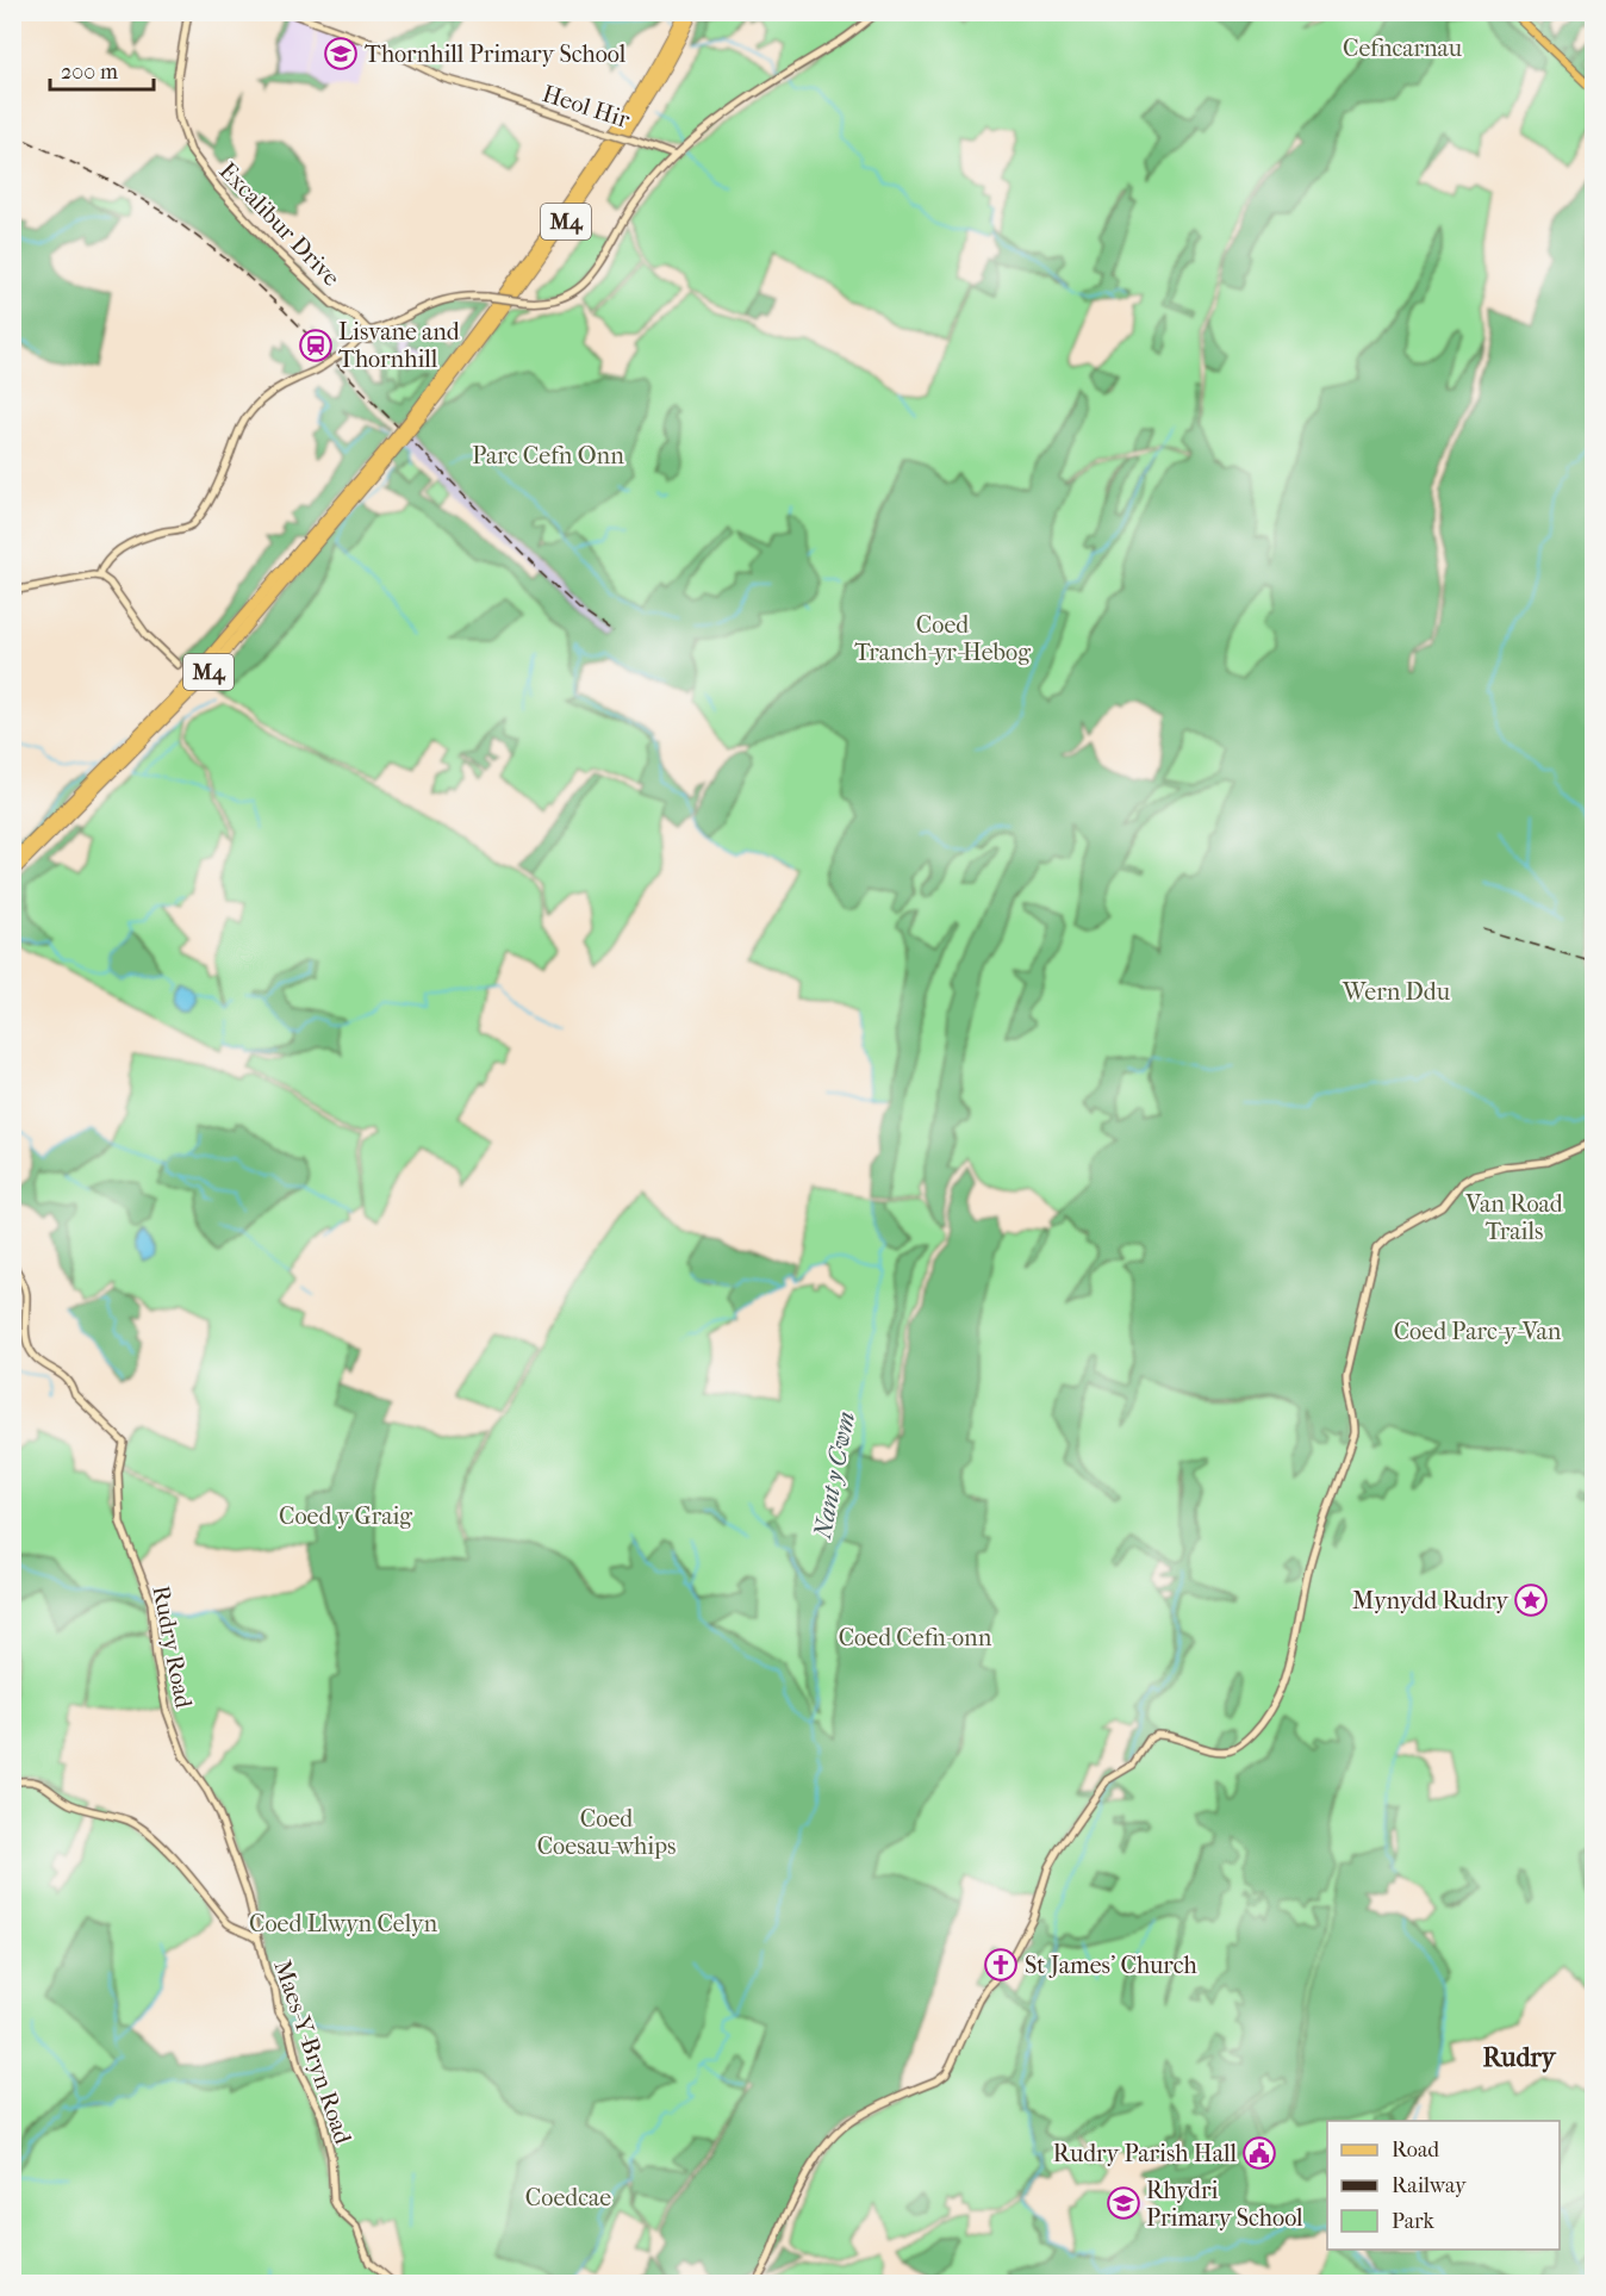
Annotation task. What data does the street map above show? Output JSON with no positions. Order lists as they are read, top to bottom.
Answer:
{
  "streets": {
    "highway": ["M4"],
    "street": [
      "Heol Hir",
      "Excalibur Drive",
      "Rudry Road",
      "Maes-Y-Bryn Road"
    ]
  },
  "crossings": [
    ["Rudry Road", "Maes-Y-Bryn Road"]
  ],
  "districts": ["Rudry"],
  "water": ["Nant y Cwm"],
  "parks": [
    "Cefncarnau",
    "Parc Cefn Onn",
    "Coed Tranch-yr-Hebog",
    "Wern Ddu",
    "Van Road Trails",
    "Coed Parc-y-Van",
    "Coed y Graig",
    "Coed Cefn-onn",
    "Coed Coesau-whips",
    "Coed Llwyn Celyn",
    "Coedcae"
  ],
  "places": {
    "school or university": ["Thornhill Primary School", "Rhydri Primary School"],
    "station": ["Lisvane and Thornhill"],
    "place": ["Mynydd Rudry"],
    "church": ["St James' Church"],
    "public building": ["Rudry Parish Hall"]
  },
  "legend": ["Road", "Railway", "Park"],
  "scale_bar": "200 m"
}
